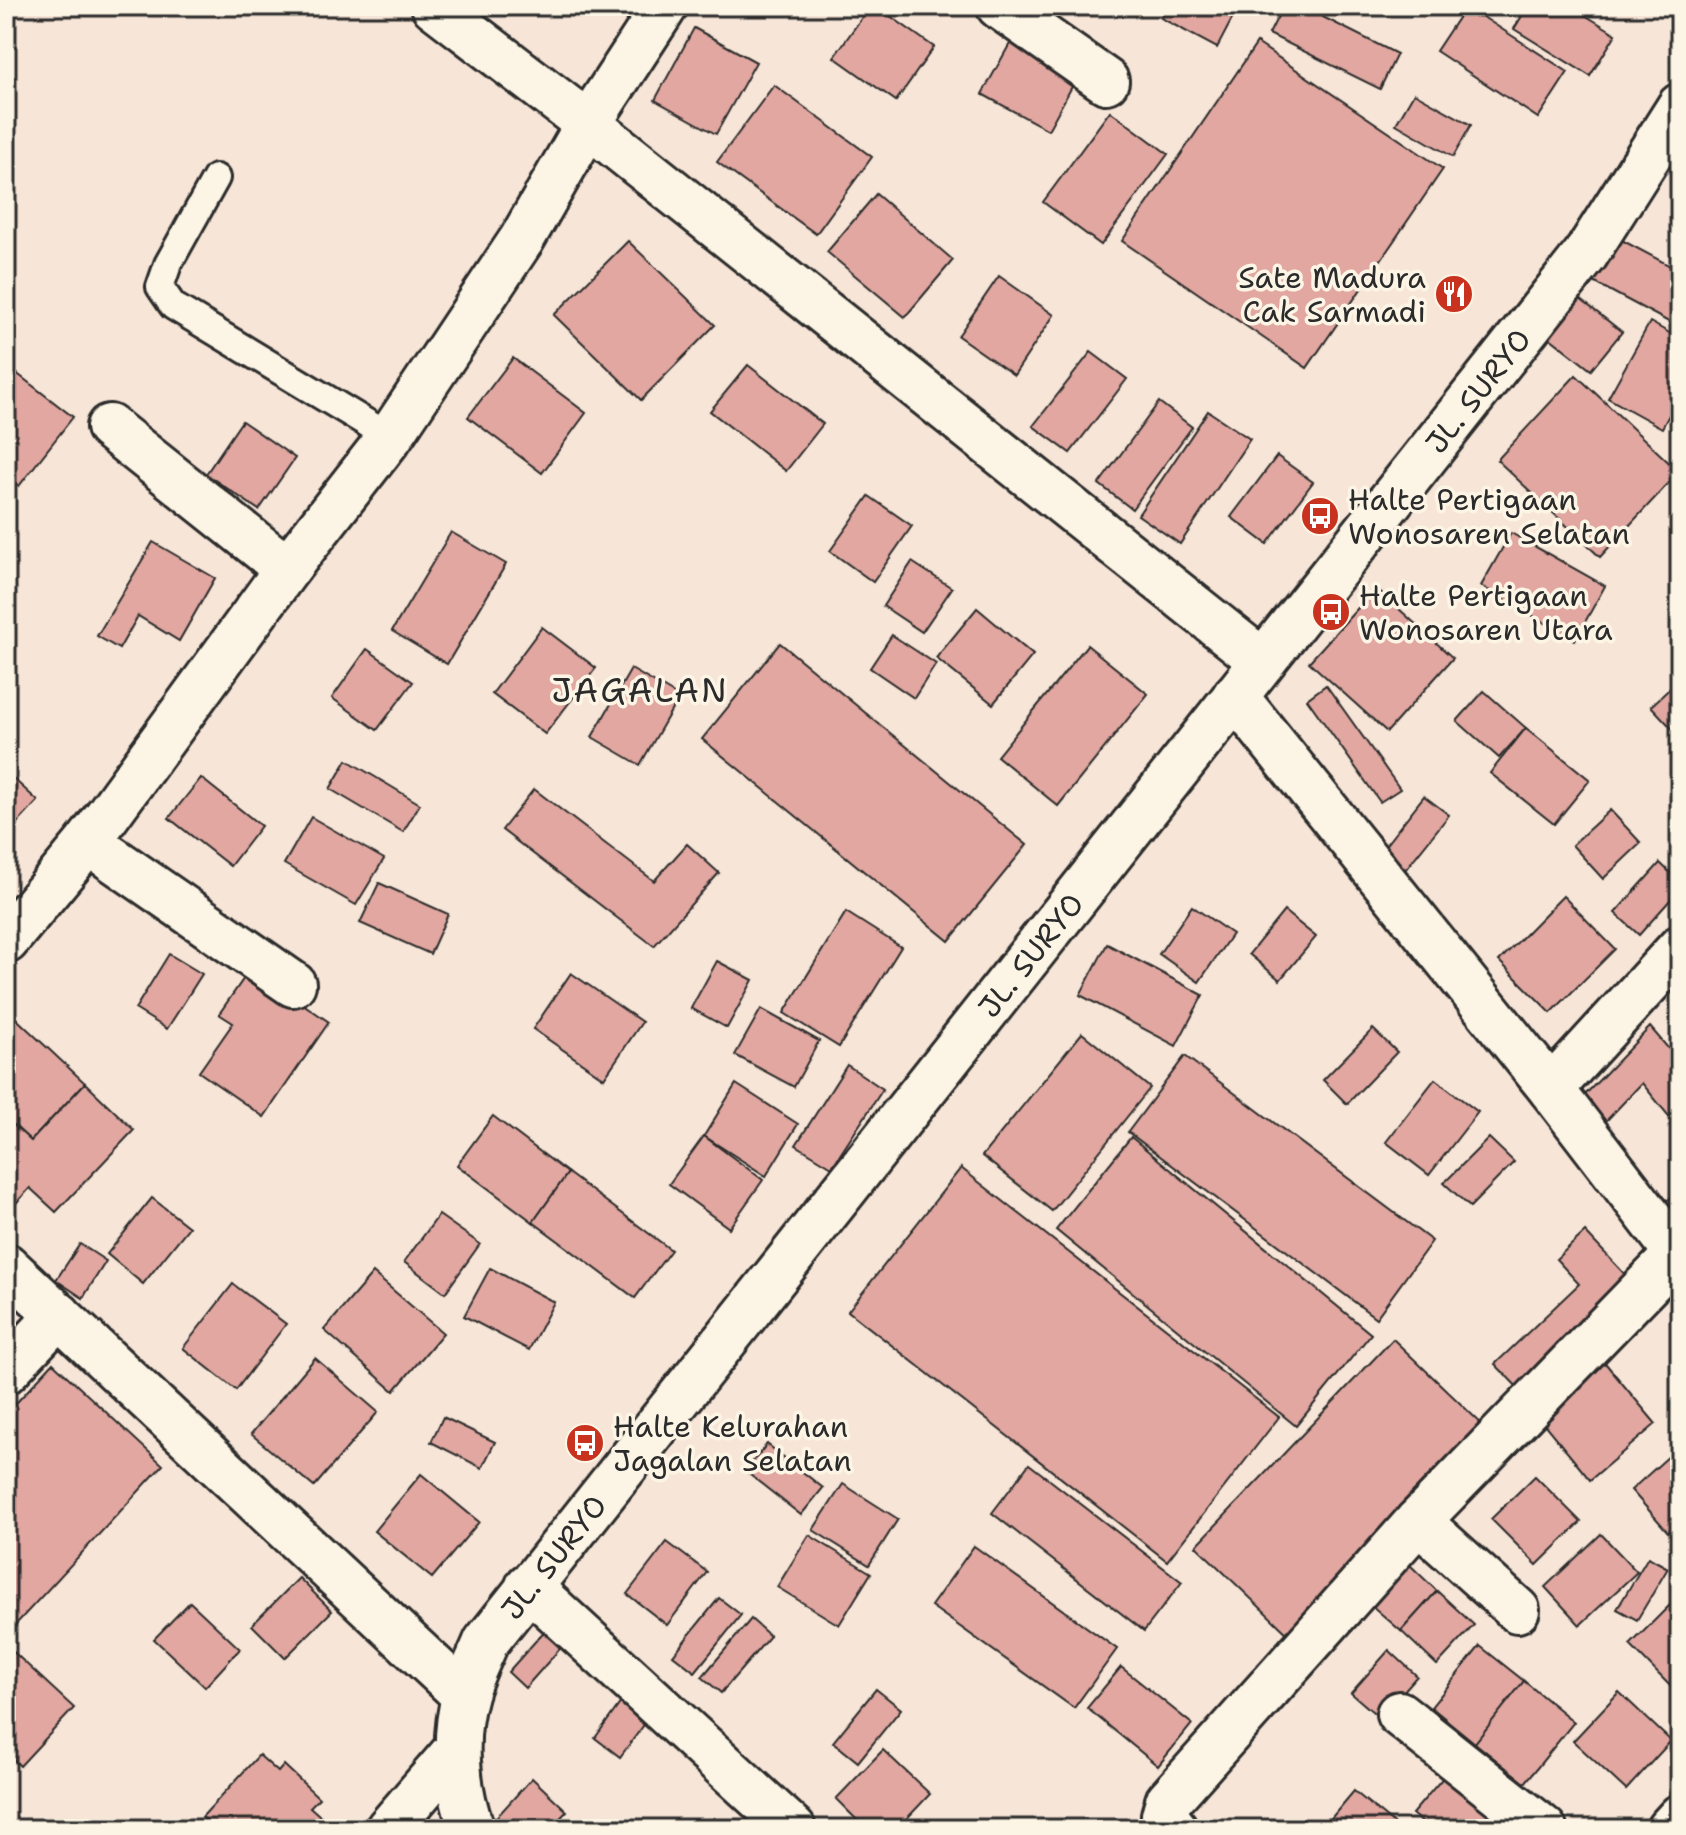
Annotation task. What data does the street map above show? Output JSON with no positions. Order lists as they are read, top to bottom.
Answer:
{
  "streets": {
    "street": ["JL. SURYO"]
  },
  "districts": ["JAGALAN"],
  "places": {
    "restaurant": ["Sate Madura Cak Sarmadi"],
    "bus stop": ["Halte Pertigaan Wonosaren Selatan", "Halte Pertigaan Wonosaren Utara", "Halte Kelurahan Jagalan Selatan"]
  }
}
